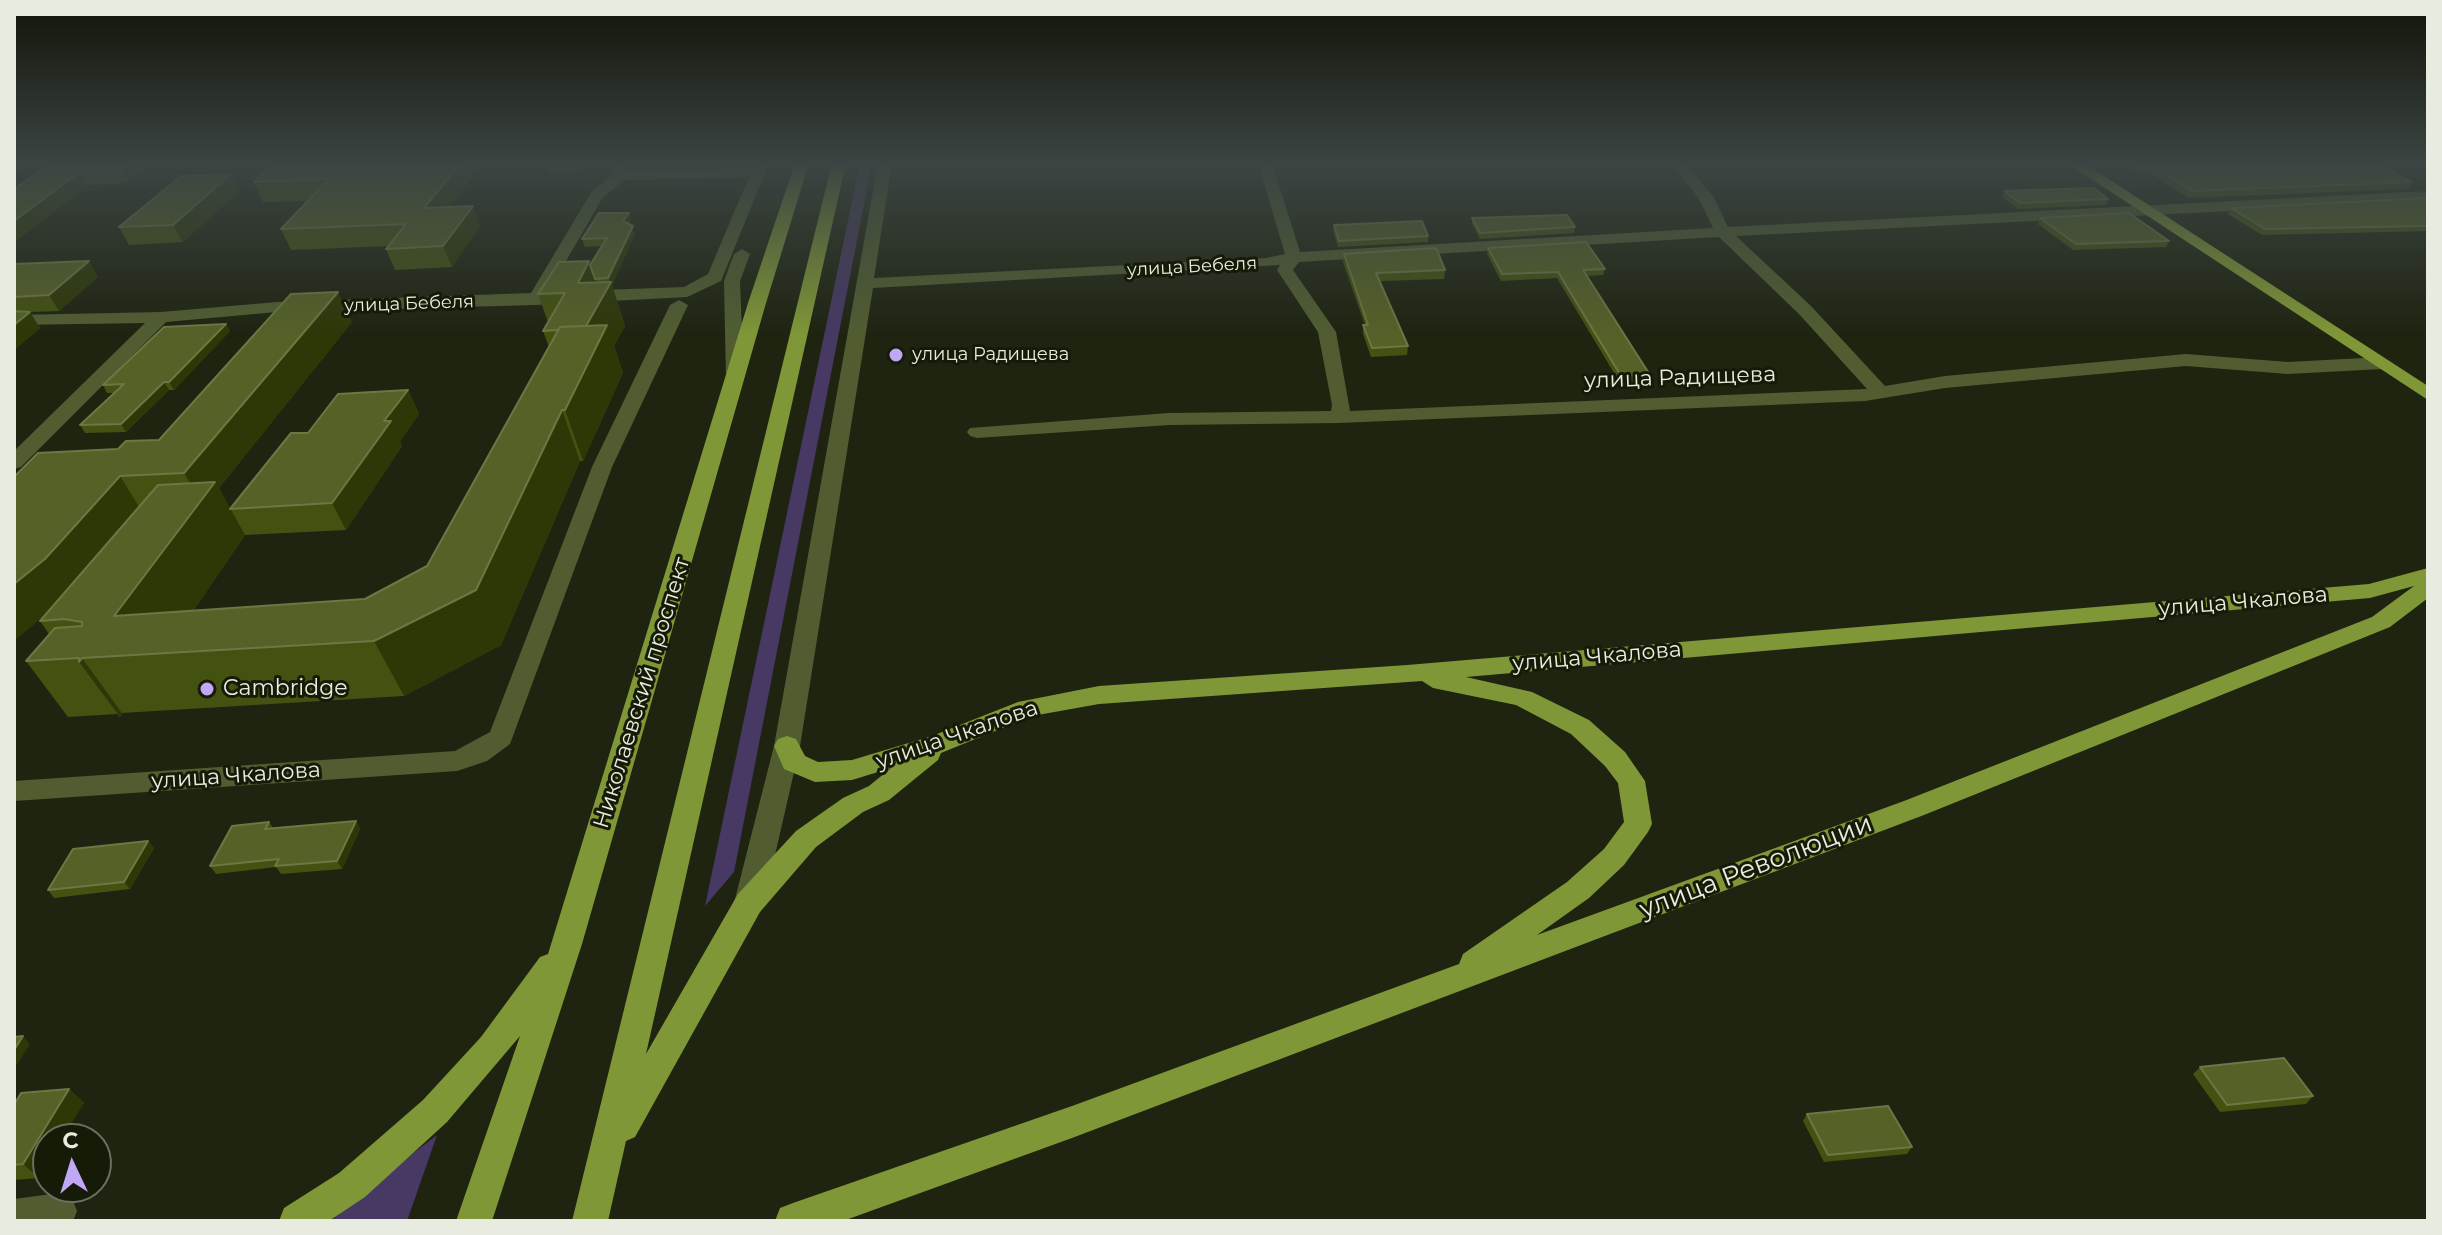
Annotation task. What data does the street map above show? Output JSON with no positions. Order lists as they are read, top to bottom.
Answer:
{
  "streets": {
    "main road": ["улица Чкалова", "Николаевский проспект", "улица Революции"],
    "street": ["улица Бебеля", "улица Радищева"]
  },
  "crossings": [
    ["улица Бебеля", "улица Чкалова"]
  ],
  "places": ["улица Радищева", "Cambridge"],
  "north": "top"
}
